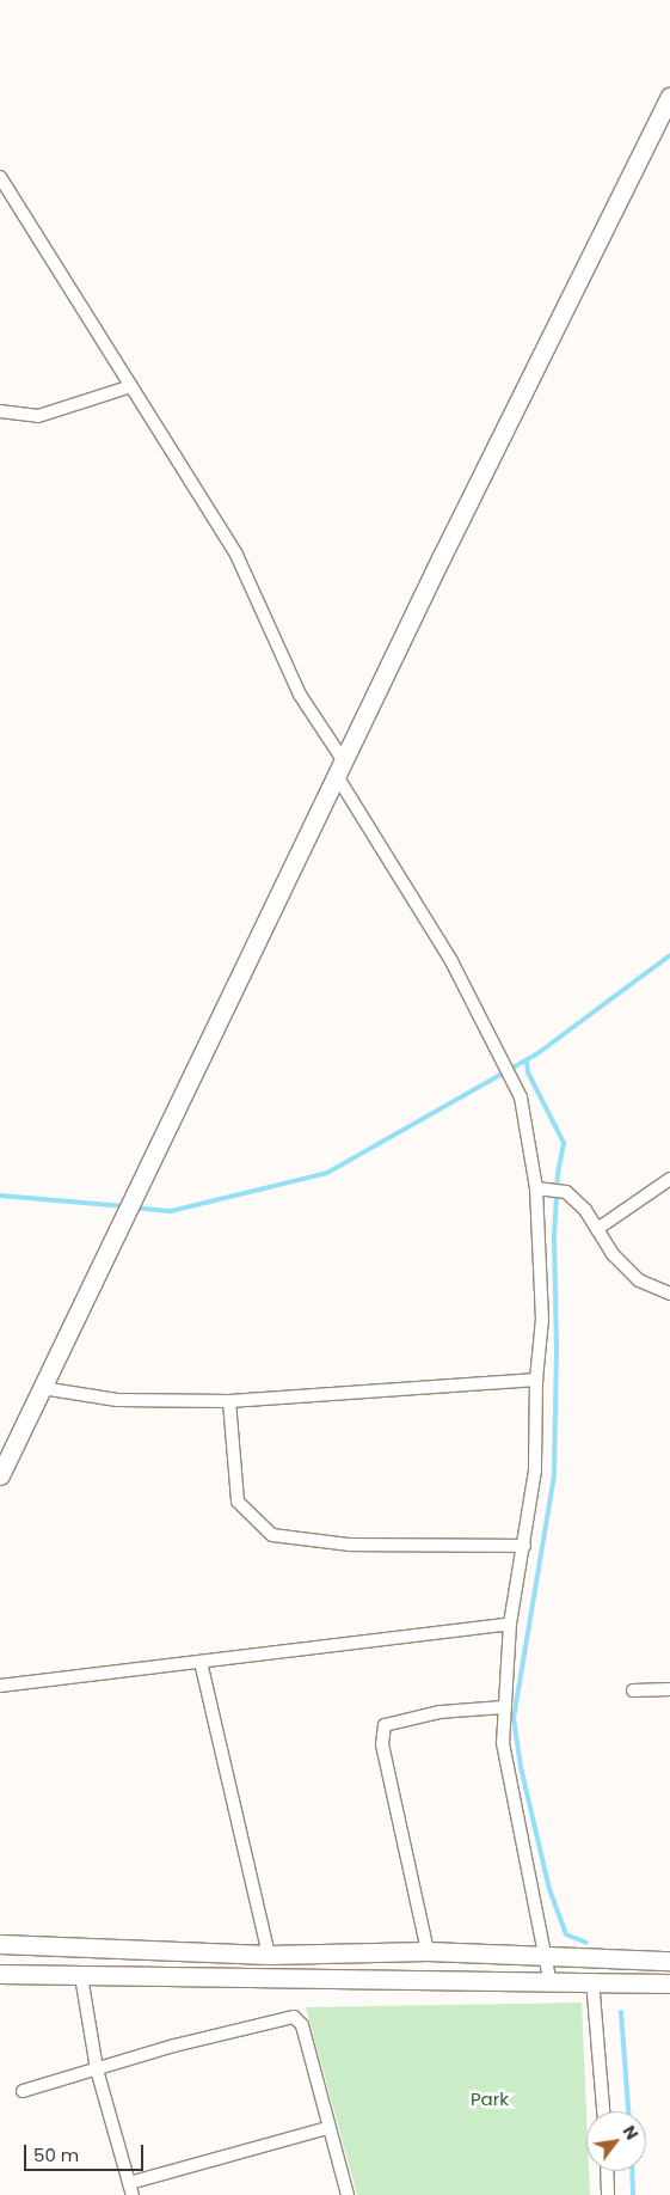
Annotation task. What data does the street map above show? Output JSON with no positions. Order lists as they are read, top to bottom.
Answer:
{
  "parks": ["Park"],
  "scale_bar": "50 m",
  "north": "top right"
}
